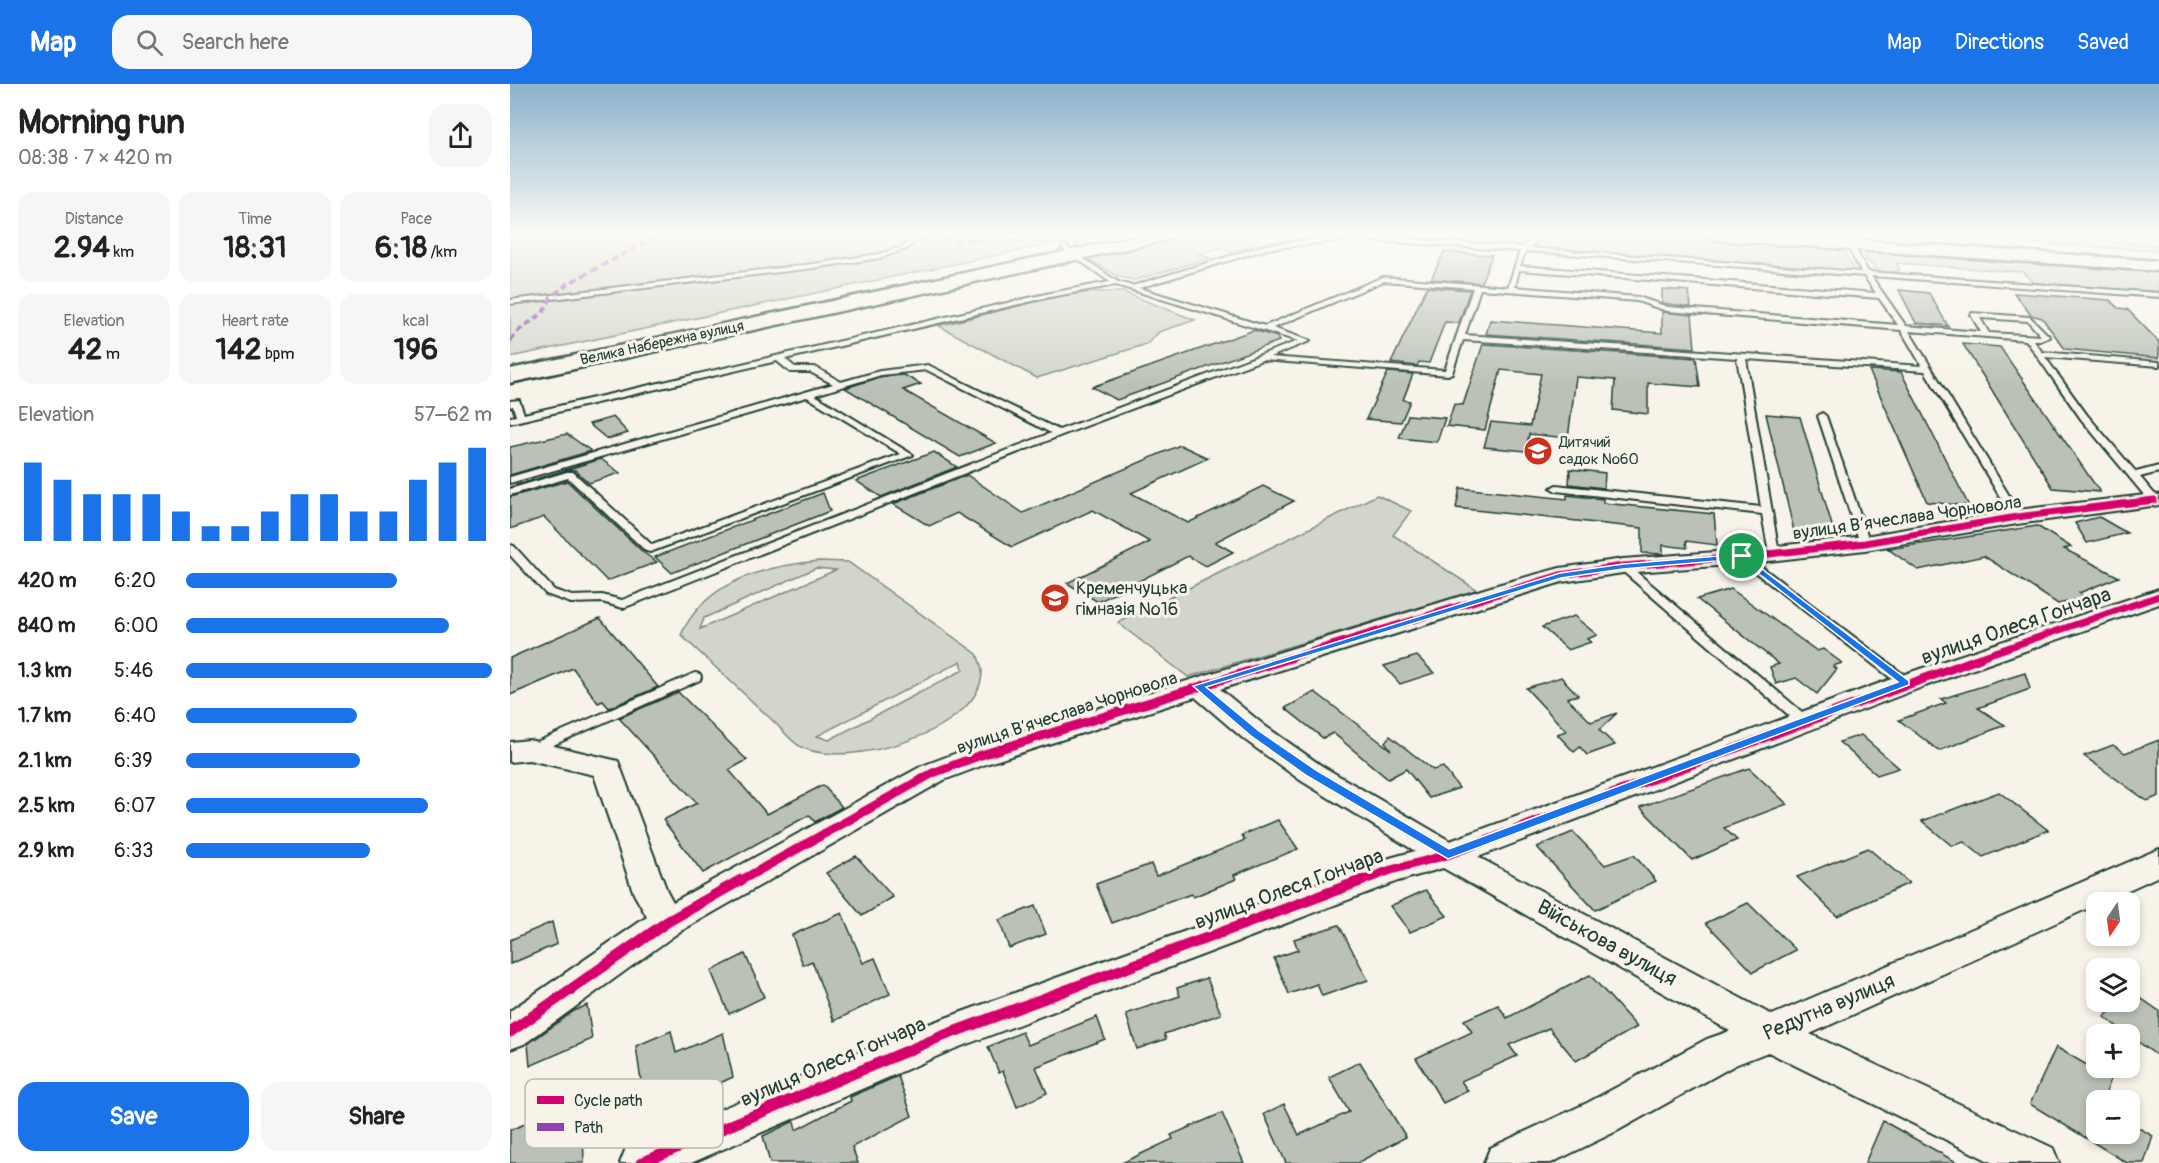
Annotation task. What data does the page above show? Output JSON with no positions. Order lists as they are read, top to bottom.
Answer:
{
  "streets": {
    "street": [
      "Велика Набережна вулиця",
      "вулиця Вʼячеслава Чорновола",
      "вулиця Олеся Гончара",
      "Військова вулиця",
      "Редутна вулиця"
    ]
  },
  "crossings": [
    ["вулиця Вʼячеслава Чорновола", "Військова вулиця"],
    ["вулиця Олеся Гончара", "Військова вулиця"],
    ["Військова вулиця", "Редутна вулиця"]
  ],
  "places": {
    "school or university": ["Дитячий садок №60", "Кременчуцька гімназія №16"]
  },
  "legend": ["Cycle path", "Path"],
  "north": "bottom",
  "page": {
    "header": "Map",
    "search": "Search here",
    "nav": ["Map", "Directions", "Saved"],
    "heading": ["Morning run", "08:38 · 7 × 420 m"],
    "stats": [
      ["Distance", "2.94 km"],
      ["Time", "18:31"],
      ["Pace", "6:18 /km"],
      ["Elevation", "42 m"],
      ["Heart rate", "142 bpm"],
      ["kcal", "196"]
    ],
    "chart": ["Elevation", "57–62 m"],
    "list": [
      {
        "name": "420 m",
        "note": "6:20"
      },
      {
        "name": "840 m",
        "note": "6:00"
      },
      {
        "name": "1.3 km",
        "note": "5:46"
      },
      {
        "name": "1.7 km",
        "note": "6:40"
      },
      {
        "name": "2.1 km",
        "note": "6:39"
      },
      {
        "name": "2.5 km",
        "note": "6:07"
      },
      {
        "name": "2.9 km",
        "note": "6:33"
      }
    ],
    "map_buttons": ["+", "−"],
    "buttons": ["Save", "Share"]
  }
}
